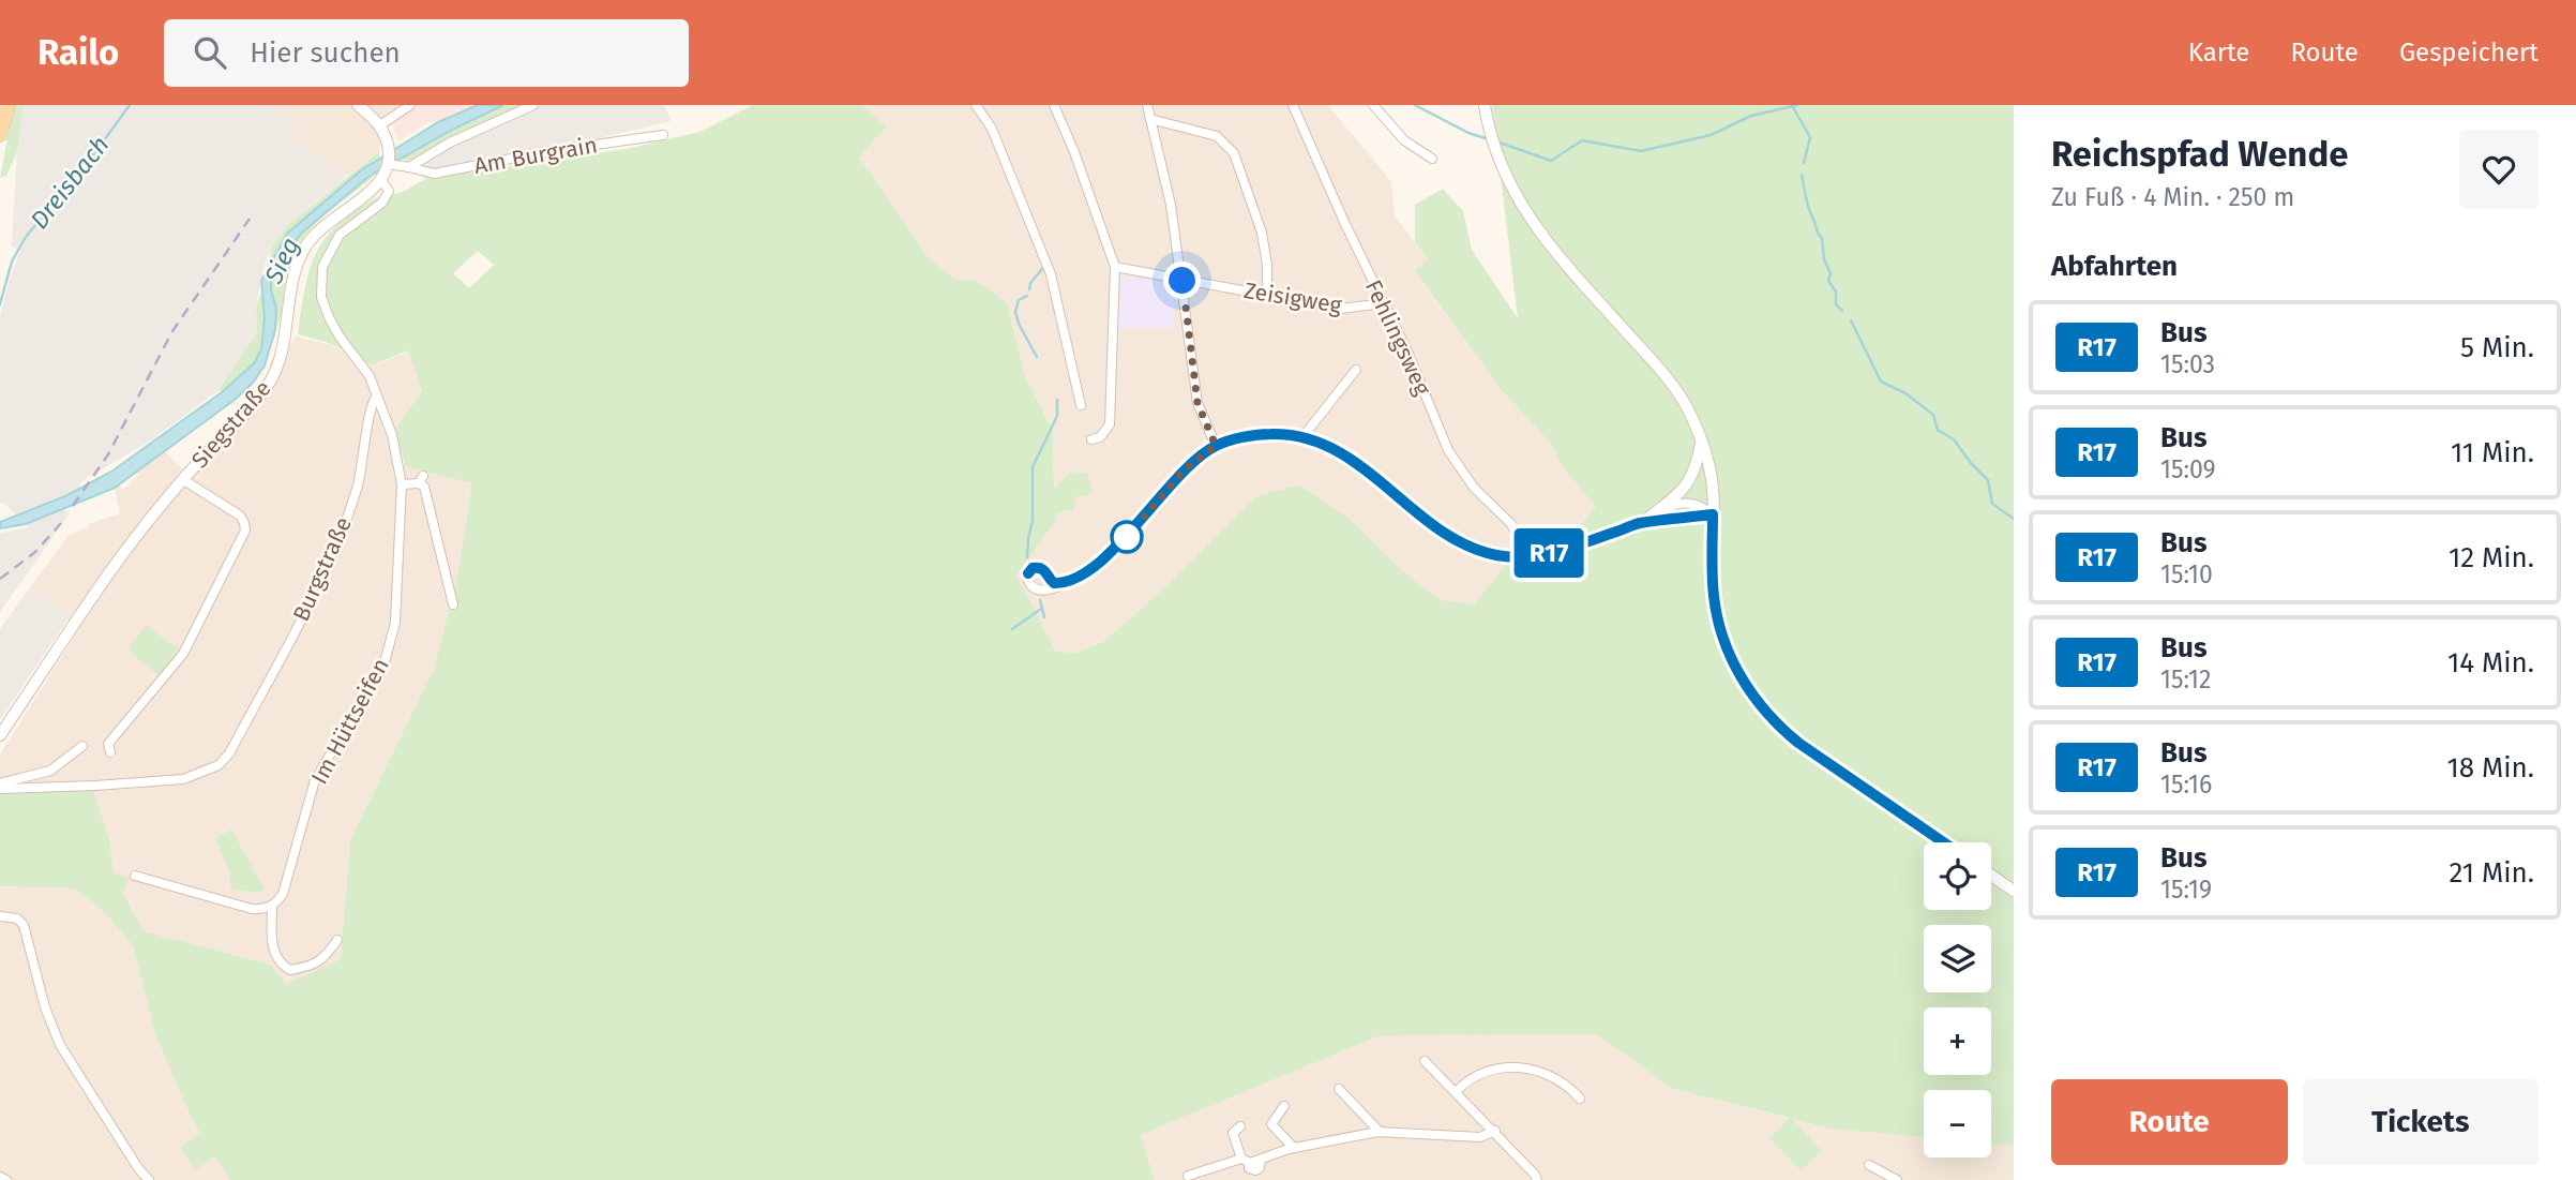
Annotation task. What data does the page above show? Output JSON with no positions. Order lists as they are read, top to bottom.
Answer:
{
  "streets": {
    "street": [
      "Am Burgrain",
      "Zeisigweg",
      "Fehlingsweg",
      "Siegstraße",
      "Burgstraße",
      "Im Hüttseifen"
    ]
  },
  "crossings": [
    ["Am Burgrain", "Siegstraße"],
    ["Zeisigweg", "Fehlingsweg"],
    ["Burgstraße", "Im Hüttseifen"]
  ],
  "water": ["Dreisbach", "Sieg"],
  "lines": ["bus line R17"],
  "page": {
    "header": "Railo",
    "search": "Hier suchen",
    "nav": ["Karte", "Route", "Gespeichert"],
    "on_map": "R17",
    "heading": [
      ["Reichspfad Wende", "Zu Fuß · 4 Min. · 250 m"],
      "Abfahrten"
    ],
    "list": [
      {
        "mark": "R17",
        "name": "Bus",
        "note": "15:03",
        "value": "5 Min."
      },
      {
        "mark": "R17",
        "name": "Bus",
        "note": "15:09",
        "value": "11 Min."
      },
      {
        "mark": "R17",
        "name": "Bus",
        "note": "15:10",
        "value": "12 Min."
      },
      {
        "mark": "R17",
        "name": "Bus",
        "note": "15:12",
        "value": "14 Min."
      },
      {
        "mark": "R17",
        "name": "Bus",
        "note": "15:16",
        "value": "18 Min."
      },
      {
        "mark": "R17",
        "name": "Bus",
        "note": "15:19",
        "value": "21 Min."
      }
    ],
    "map_buttons": ["+", "−"],
    "buttons": ["Route", "Tickets"]
  }
}
